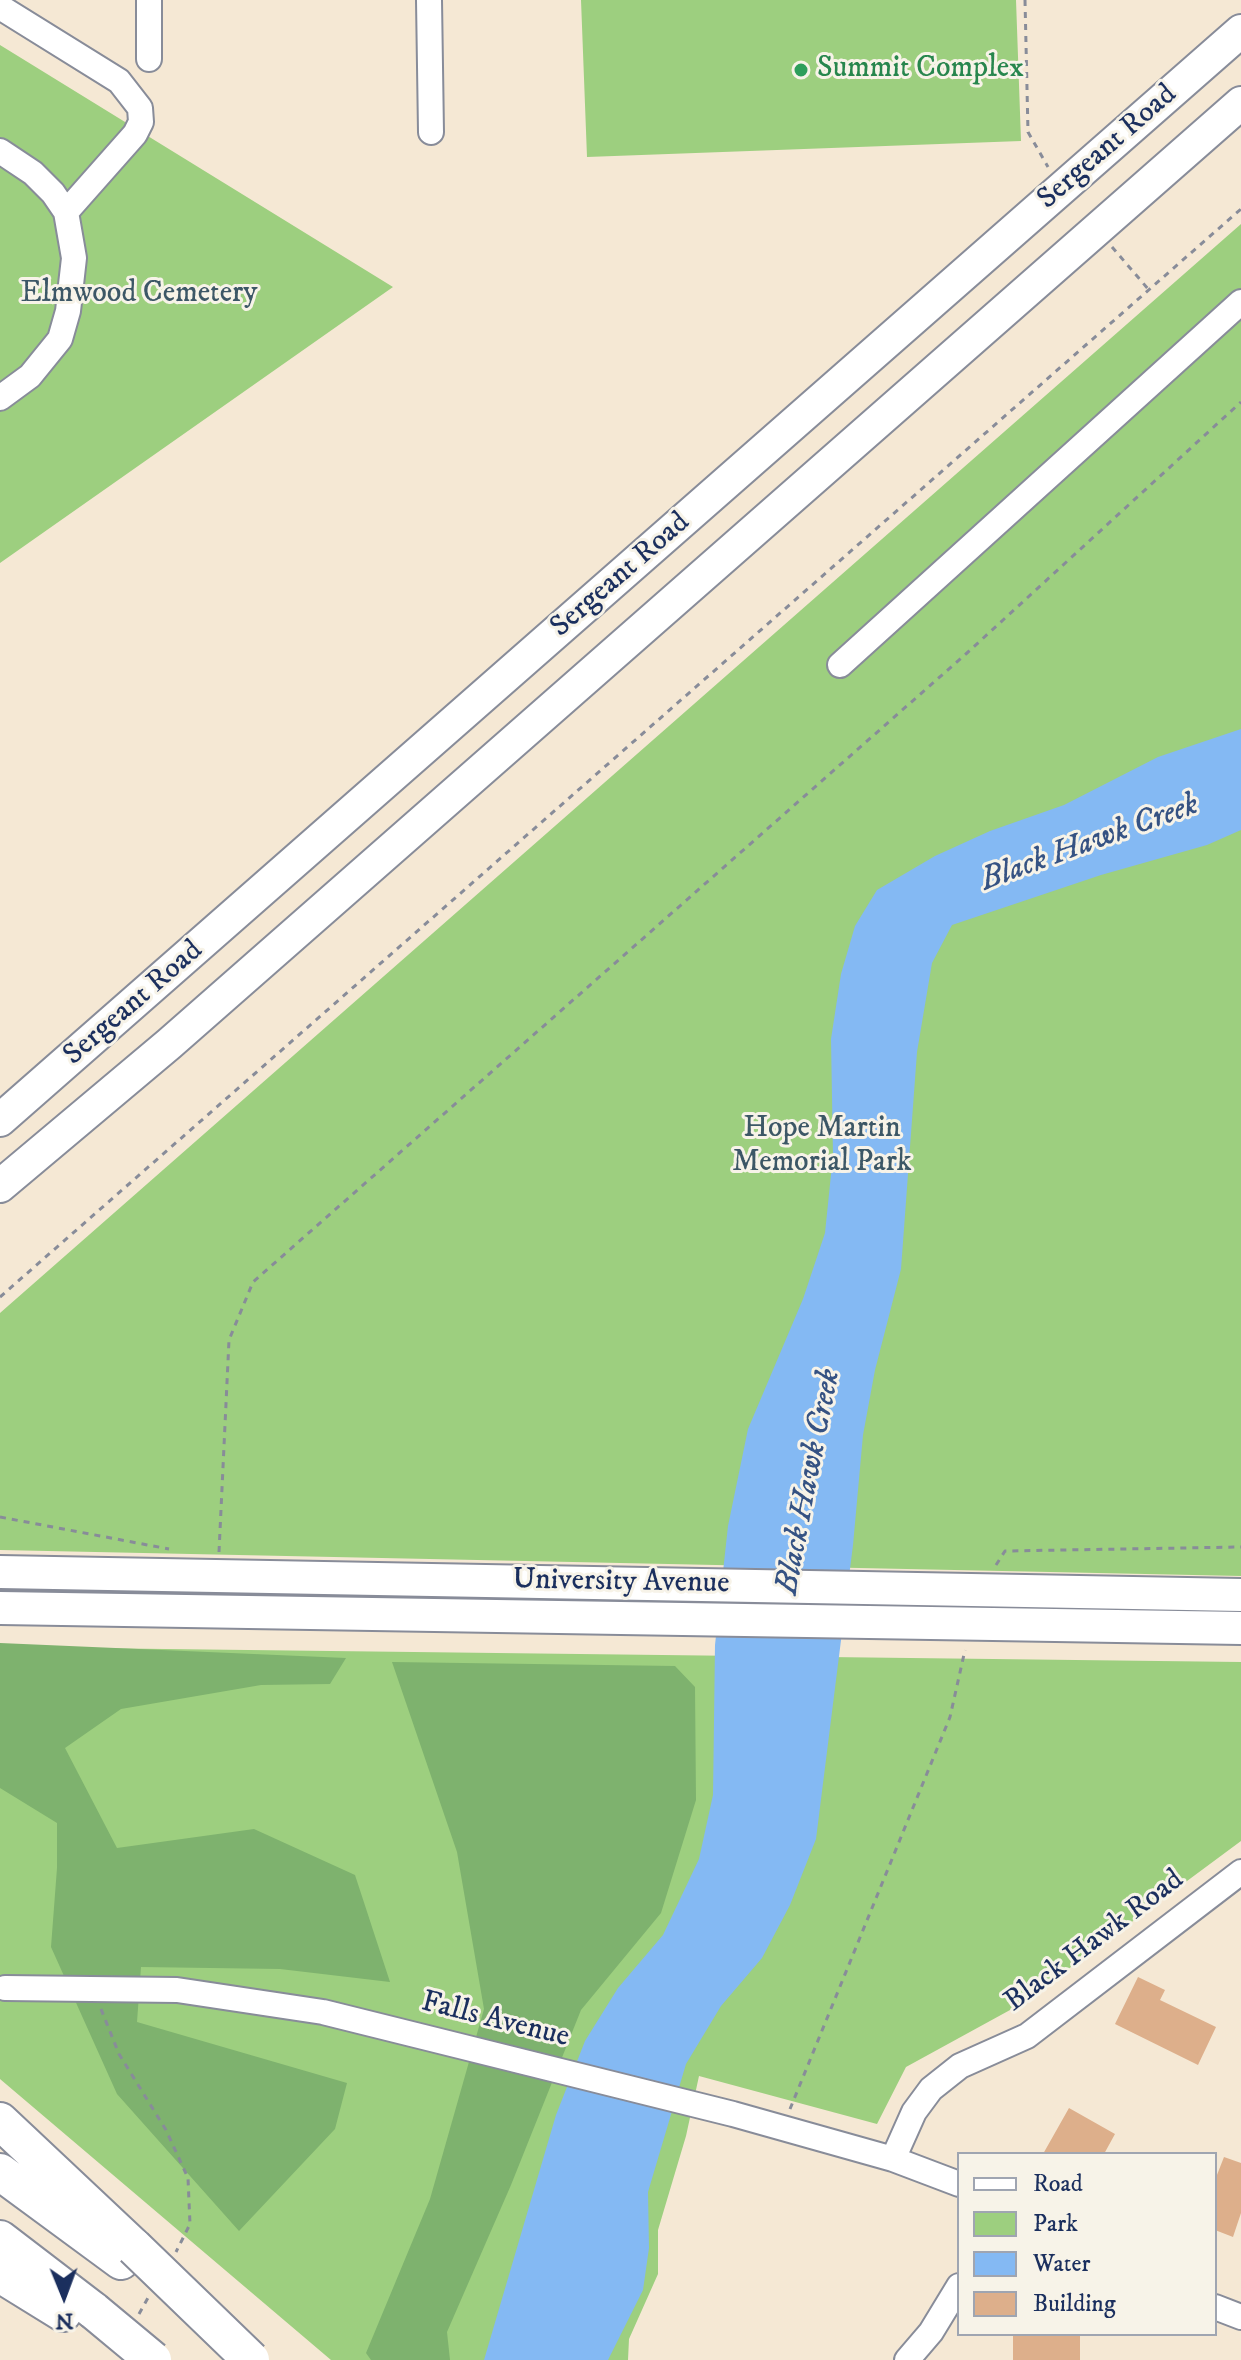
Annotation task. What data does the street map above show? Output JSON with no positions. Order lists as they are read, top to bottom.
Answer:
{
  "streets": {
    "main road": ["Sergeant Road", "University Avenue"],
    "street": ["Black Hawk Road", "Falls Avenue"]
  },
  "crossings": [
    ["Black Hawk Road", "Falls Avenue"]
  ],
  "water": ["Black Hawk Creek"],
  "parks": ["Elmwood Cemetery", "Hope Martin Memorial Park"],
  "places": ["Summit Complex"],
  "legend": [
    "Road",
    "Park",
    "Water",
    "Building"
  ],
  "north": "bottom"
}
